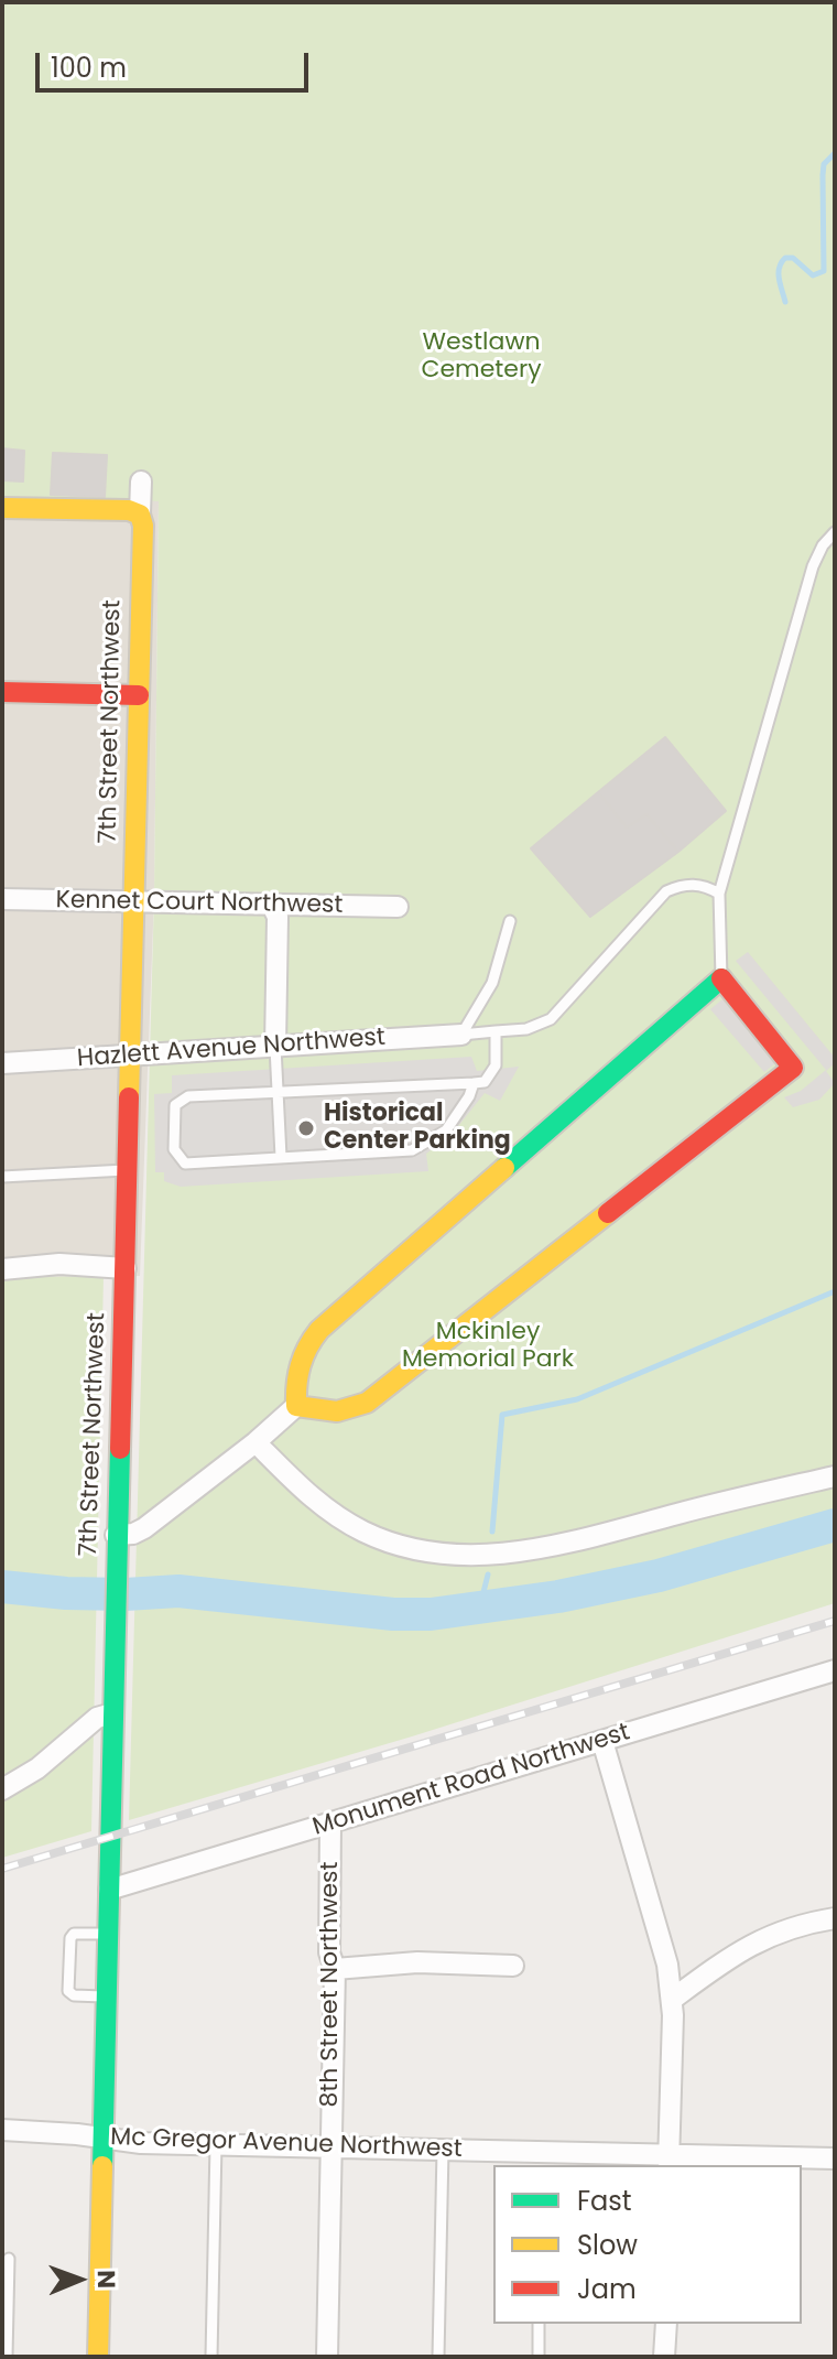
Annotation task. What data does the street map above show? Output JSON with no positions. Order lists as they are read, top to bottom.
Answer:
{
  "streets": {
    "street": [
      "7th Street Northwest",
      "Kennet Court Northwest",
      "Hazlett Avenue Northwest",
      "Monument Road Northwest",
      "8th Street Northwest",
      "Mc Gregor Avenue Northwest"
    ]
  },
  "crossings": [
    ["7th Street Northwest", "Kennet Court Northwest"],
    ["7th Street Northwest", "Hazlett Avenue Northwest"],
    ["7th Street Northwest", "Monument Road Northwest"],
    ["7th Street Northwest", "Mc Gregor Avenue Northwest"],
    ["Monument Road Northwest", "8th Street Northwest"],
    ["8th Street Northwest", "Mc Gregor Avenue Northwest"]
  ],
  "parks": ["Westlawn Cemetery", "Mckinley Memorial Park"],
  "places": ["Historical Center Parking"],
  "legend": ["Fast", "Slow", "Jam"],
  "scale_bar": "100 m",
  "north": "right"
}
